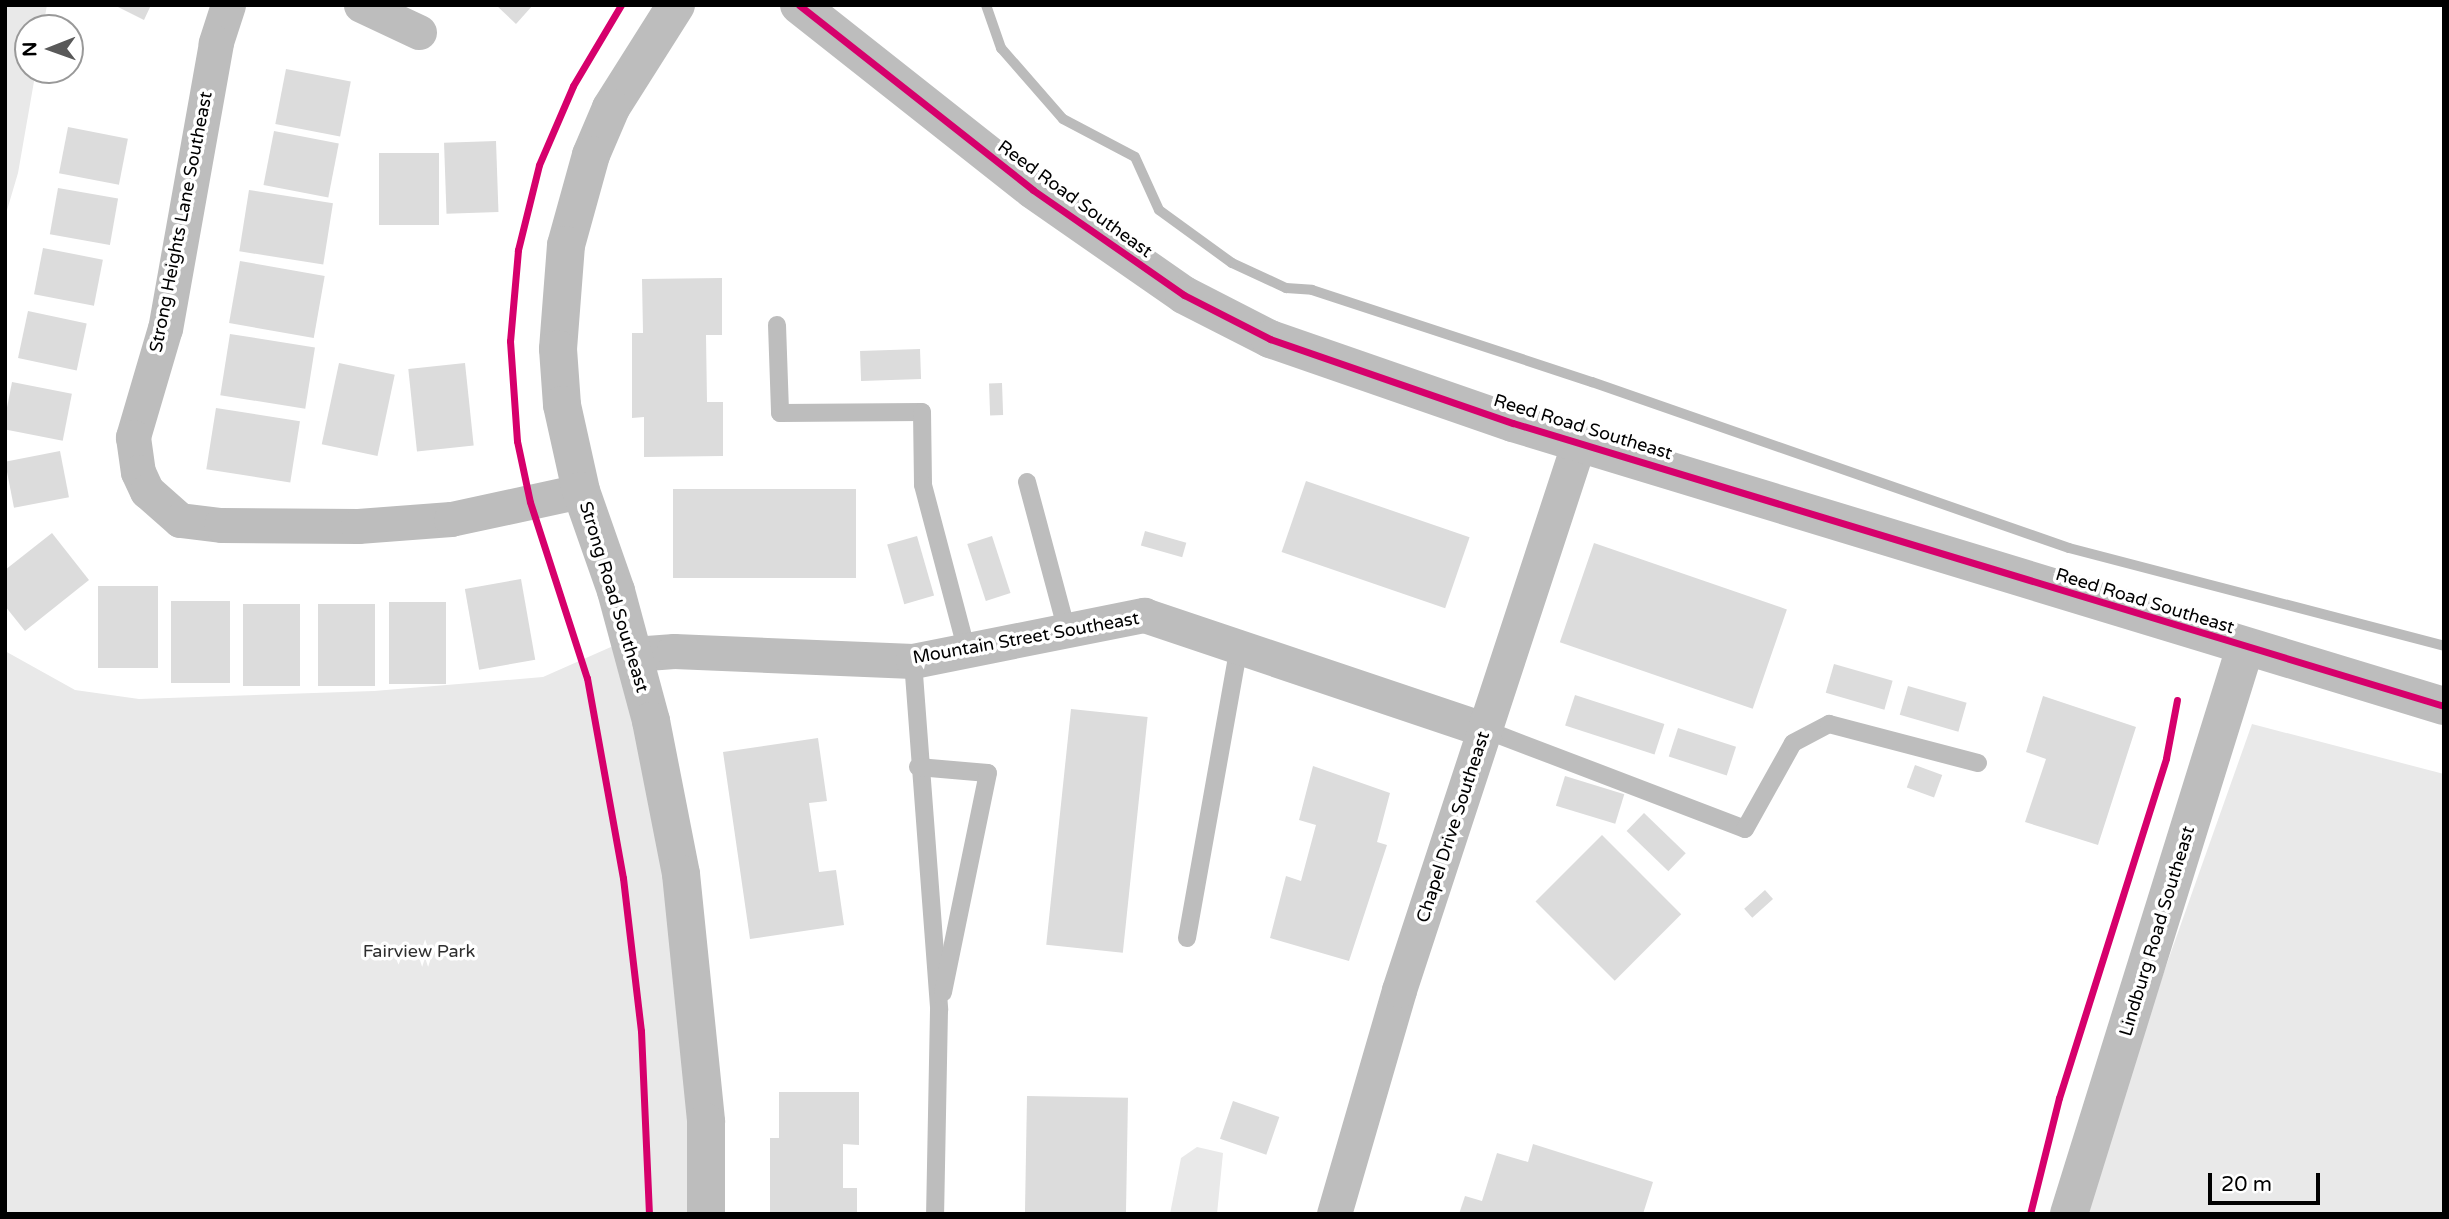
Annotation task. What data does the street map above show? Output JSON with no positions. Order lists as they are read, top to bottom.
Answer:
{
  "streets": {
    "street": [
      "Reed Road Southeast",
      "Strong Heights Lane Southeast",
      "Strong Road Southeast",
      "Mountain Street Southeast",
      "Chapel Drive Southeast",
      "Lindburg Road Southeast"
    ]
  },
  "crossings": [
    ["Reed Road Southeast", "Chapel Drive Southeast"],
    ["Reed Road Southeast", "Lindburg Road Southeast"],
    ["Strong Heights Lane Southeast", "Strong Road Southeast"],
    ["Strong Road Southeast", "Mountain Street Southeast"],
    ["Mountain Street Southeast", "Chapel Drive Southeast"]
  ],
  "parks": ["Fairview Park"],
  "scale_bar": "20 m",
  "north": "left"
}
